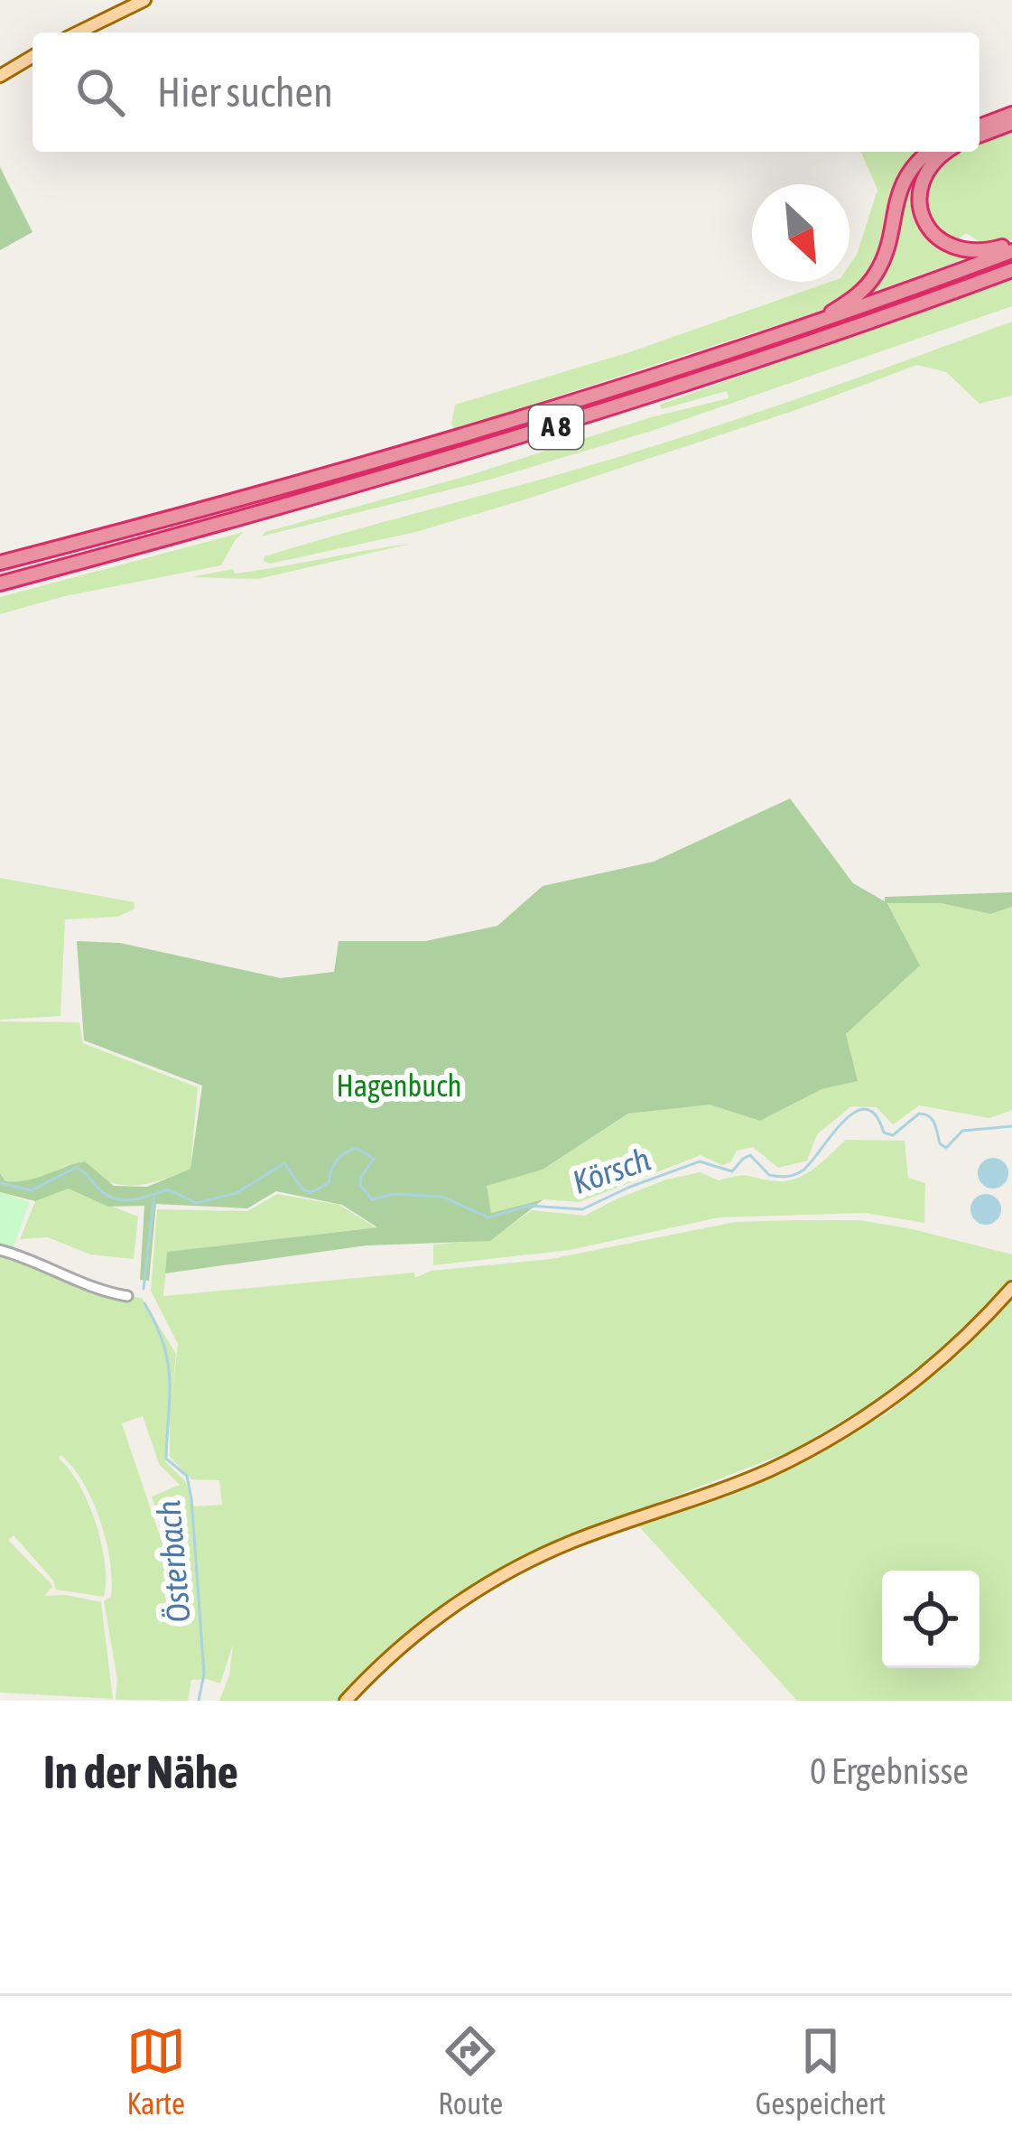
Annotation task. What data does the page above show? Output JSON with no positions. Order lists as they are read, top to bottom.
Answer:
{
  "streets": {
    "highway": ["A 8"]
  },
  "water": ["Körsch", "Österbach"],
  "parks": ["Hagenbuch"],
  "north": "bottom right",
  "page": {
    "search": "Hier suchen",
    "heading": ["In der Nähe", "0 Ergebnisse"],
    "nav": ["Karte", "Route", "Gespeichert"]
  }
}
